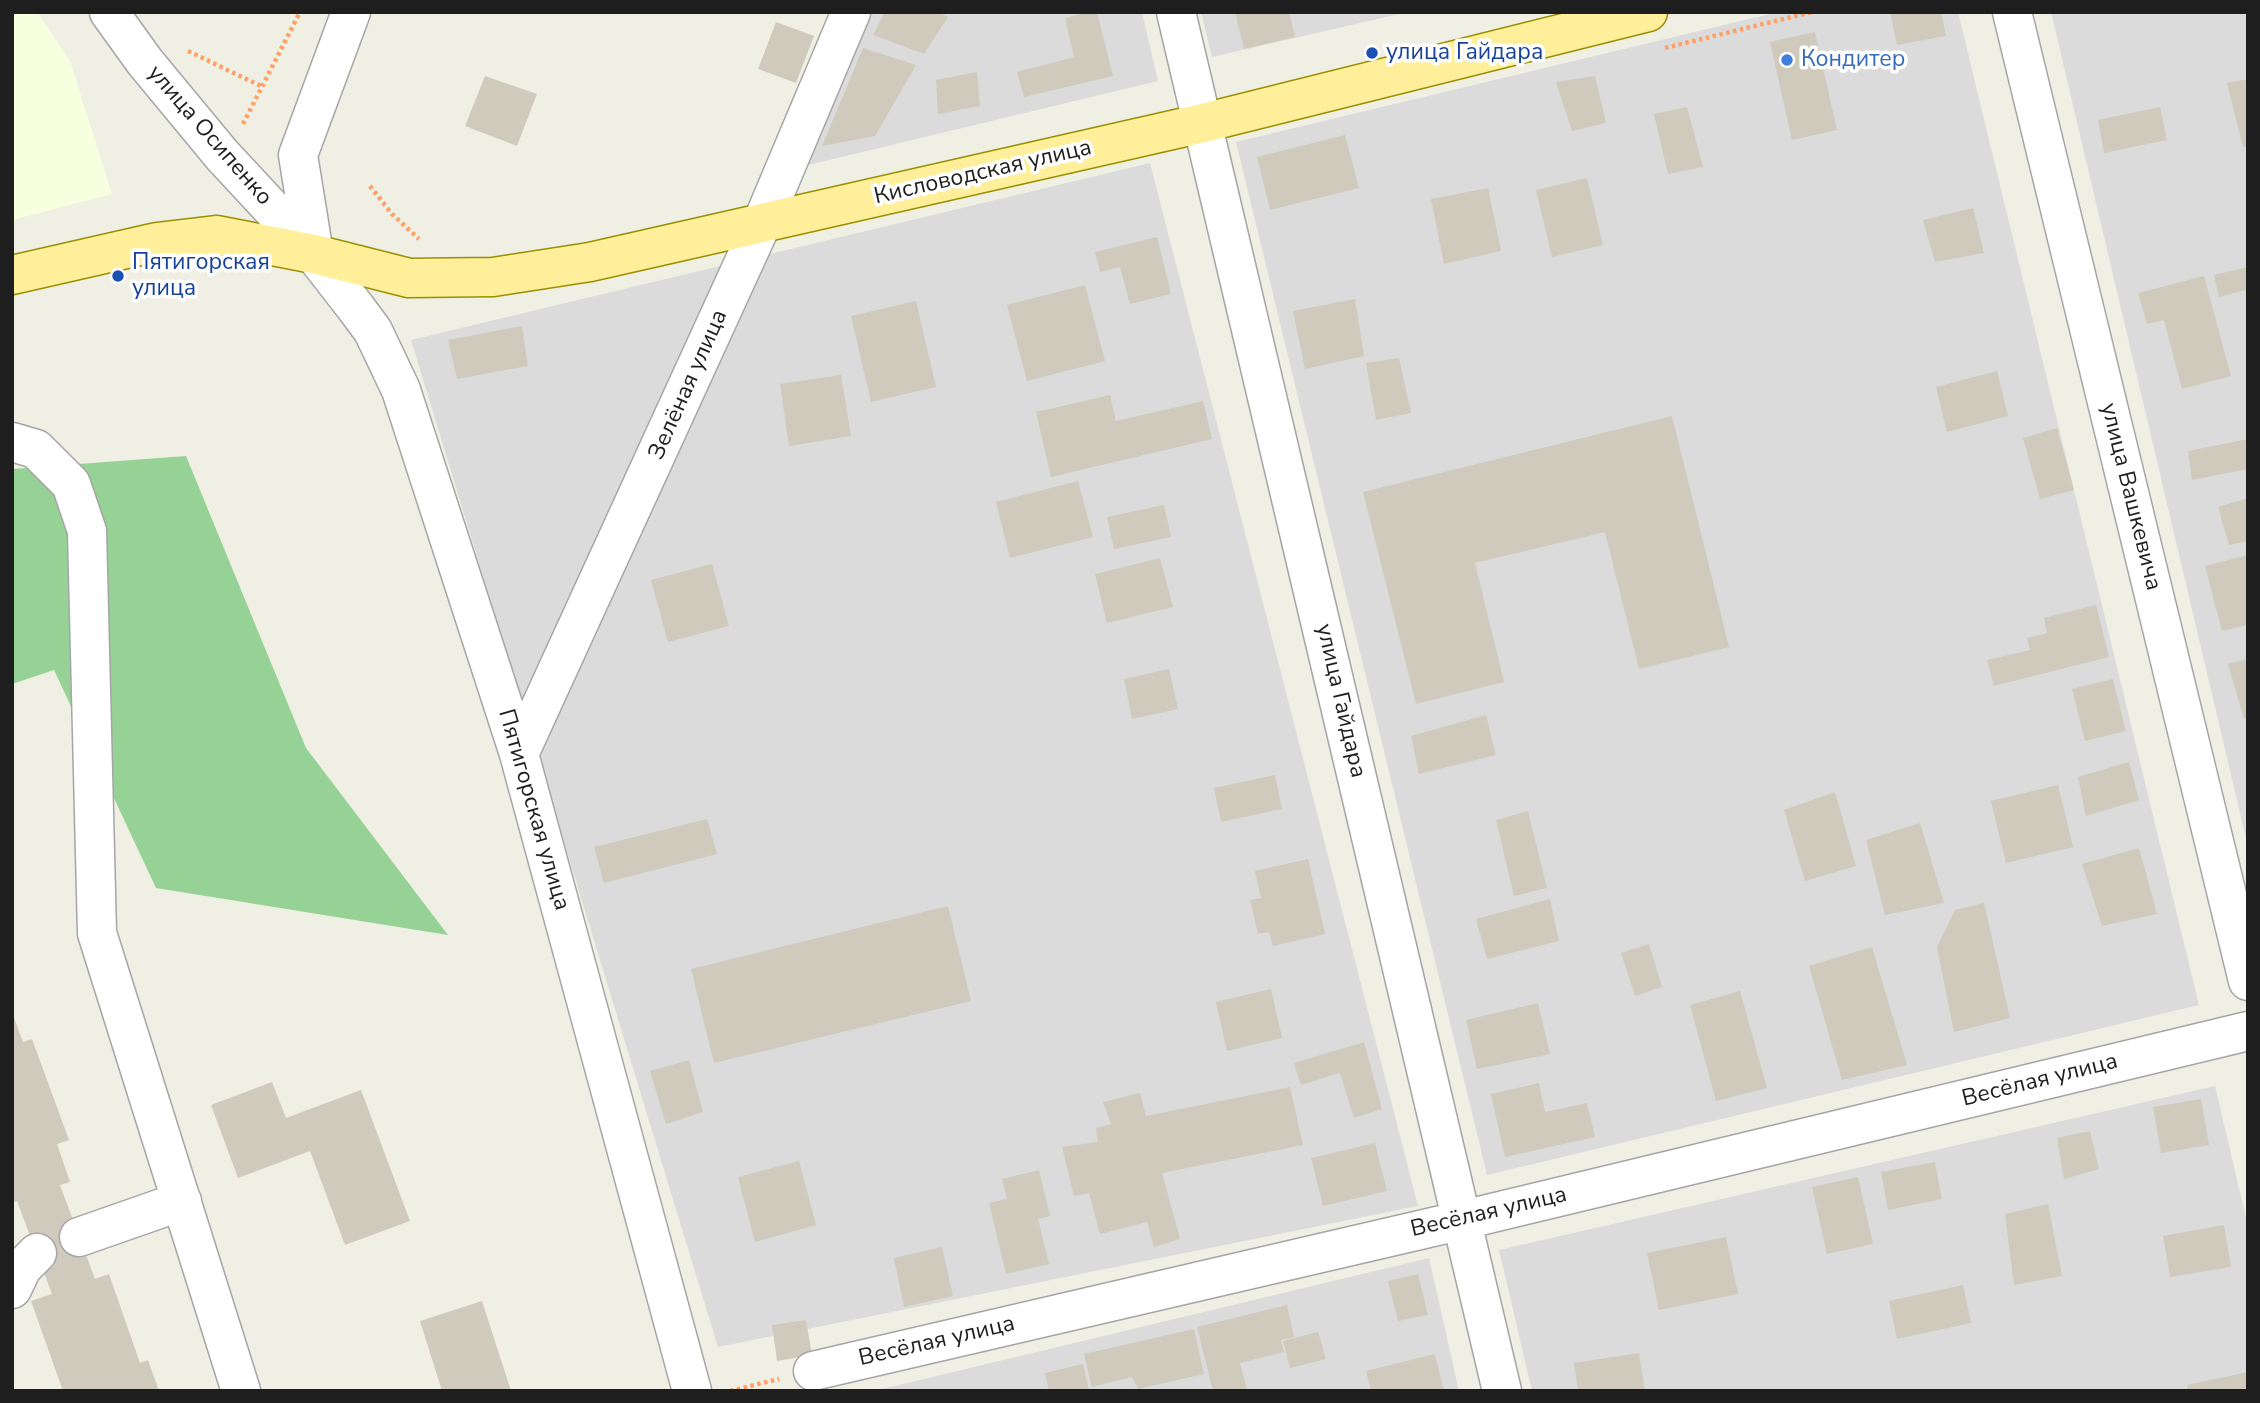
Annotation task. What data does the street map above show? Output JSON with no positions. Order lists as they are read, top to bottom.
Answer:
{
  "streets": {
    "main road": ["Кисловодская улица"],
    "street": [
      "улица Осипенко",
      "Зелёная улица",
      "улица Вашкевича",
      "улица Гайдара",
      "Пятигорская улица",
      "Весёлая улица"
    ]
  },
  "crossings": [
    ["улица Осипенко", "Кисловодская улица"],
    ["улица Осипенко", "Пятигорская улица"],
    ["Кисловодская улица", "Зелёная улица"],
    ["Кисловодская улица", "улица Гайдара"],
    ["Кисловодская улица", "Пятигорская улица"],
    ["Зелёная улица", "Пятигорская улица"],
    ["улица Гайдара", "Весёлая улица"]
  ],
  "places": ["улица Гайдара", "Кондитер", "Пятигорская улица"]
}
